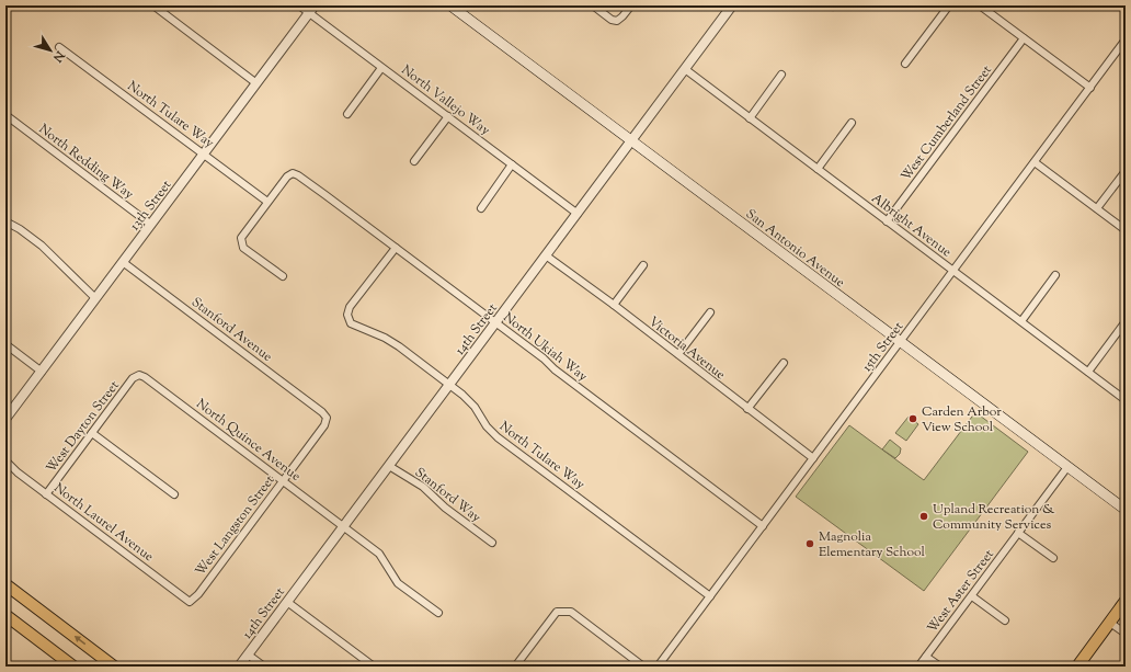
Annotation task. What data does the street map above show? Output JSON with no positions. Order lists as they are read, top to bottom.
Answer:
{
  "streets": {
    "main road": ["San Antonio Avenue"],
    "street": [
      "North Vallejo Way",
      "North Tulare Way",
      "West Cumberland Street",
      "North Redding Way",
      "13th Street",
      "Albright Avenue",
      "Stanford Avenue",
      "14th Street",
      "North Ukiah Way",
      "15th Street",
      "Victoria Avenue",
      "West Dayton Street",
      "North Quince Avenue",
      "Stanford Way",
      "North Laurel Avenue",
      "West Langston Street",
      "West Aster Street"
    ]
  },
  "crossings": [
    ["North Vallejo Way", "13th Street"],
    ["North Vallejo Way", "14th Street"],
    ["North Tulare Way", "13th Street"],
    ["North Tulare Way", "14th Street"],
    ["North Tulare Way", "North Ukiah Way"],
    ["North Tulare Way", "15th Street"],
    ["West Cumberland Street", "Albright Avenue"],
    ["North Redding Way", "13th Street"],
    ["13th Street", "Stanford Avenue"],
    ["Albright Avenue", "14th Street"],
    ["Albright Avenue", "15th Street"],
    ["San Antonio Avenue", "14th Street"],
    ["San Antonio Avenue", "15th Street"],
    ["San Antonio Avenue", "West Aster Street"],
    ["Stanford Avenue", "West Langston Street"],
    ["14th Street", "North Ukiah Way"],
    ["14th Street", "Victoria Avenue"],
    ["14th Street", "North Quince Avenue"],
    ["14th Street", "Stanford Way"],
    ["North Ukiah Way", "15th Street"],
    ["15th Street", "Victoria Avenue"],
    ["West Dayton Street", "North Quince Avenue"],
    ["West Dayton Street", "North Laurel Avenue"],
    ["North Quince Avenue", "West Langston Street"],
    ["North Laurel Avenue", "West Langston Street"]
  ],
  "places": ["Carden Arbor View School", "Upland Recreation & Community Services", "Magnolia Elementary School"],
  "north": "bottom right"
}
